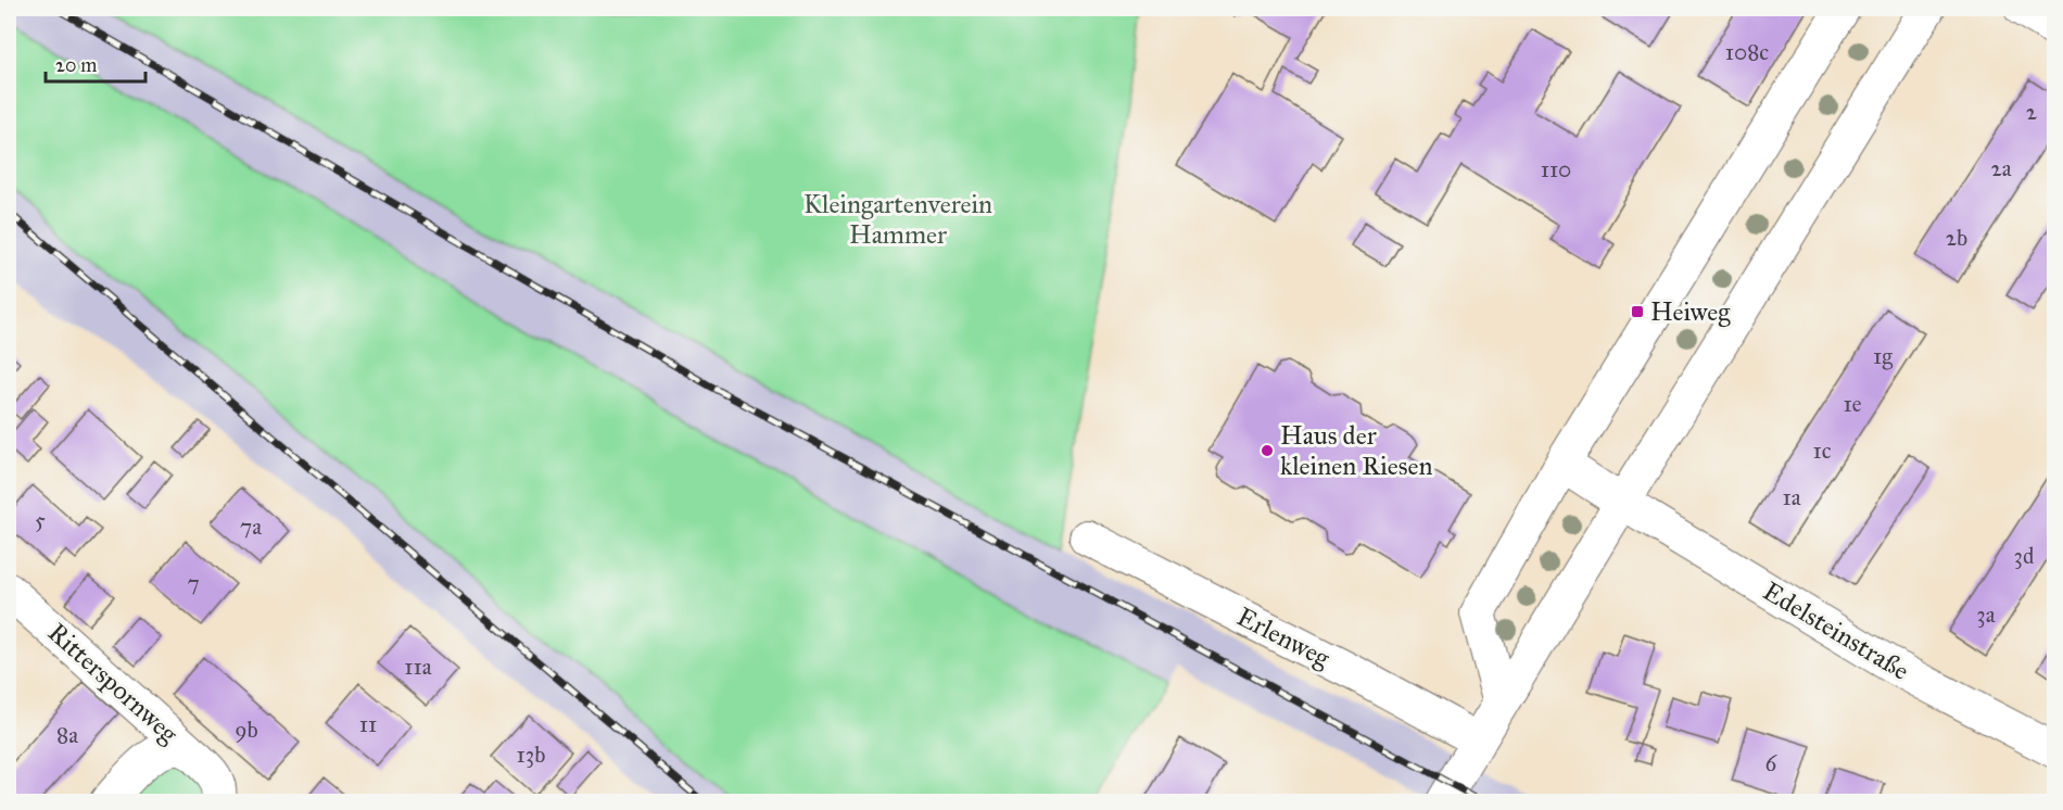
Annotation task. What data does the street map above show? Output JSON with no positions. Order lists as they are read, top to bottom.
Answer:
{
  "streets": {
    "street": ["Edelsteinstraße", "Erlenweg", "Ritterspornweg"]
  },
  "parks": ["Kleingartenverein Hammer"],
  "places": {
    "transit": ["Heiweg"],
    "other": ["Haus der kleinen Riesen"]
  },
  "house_numbers": [
    "108c",
    "2",
    "2a",
    "110",
    "2b",
    "1g",
    "1e",
    "1c",
    "1a",
    "5",
    "7a",
    "3d",
    "7",
    "3a",
    "11a",
    "11",
    "9b",
    "8a",
    "13b",
    "6"
  ],
  "scale_bar": "20 m"
}
